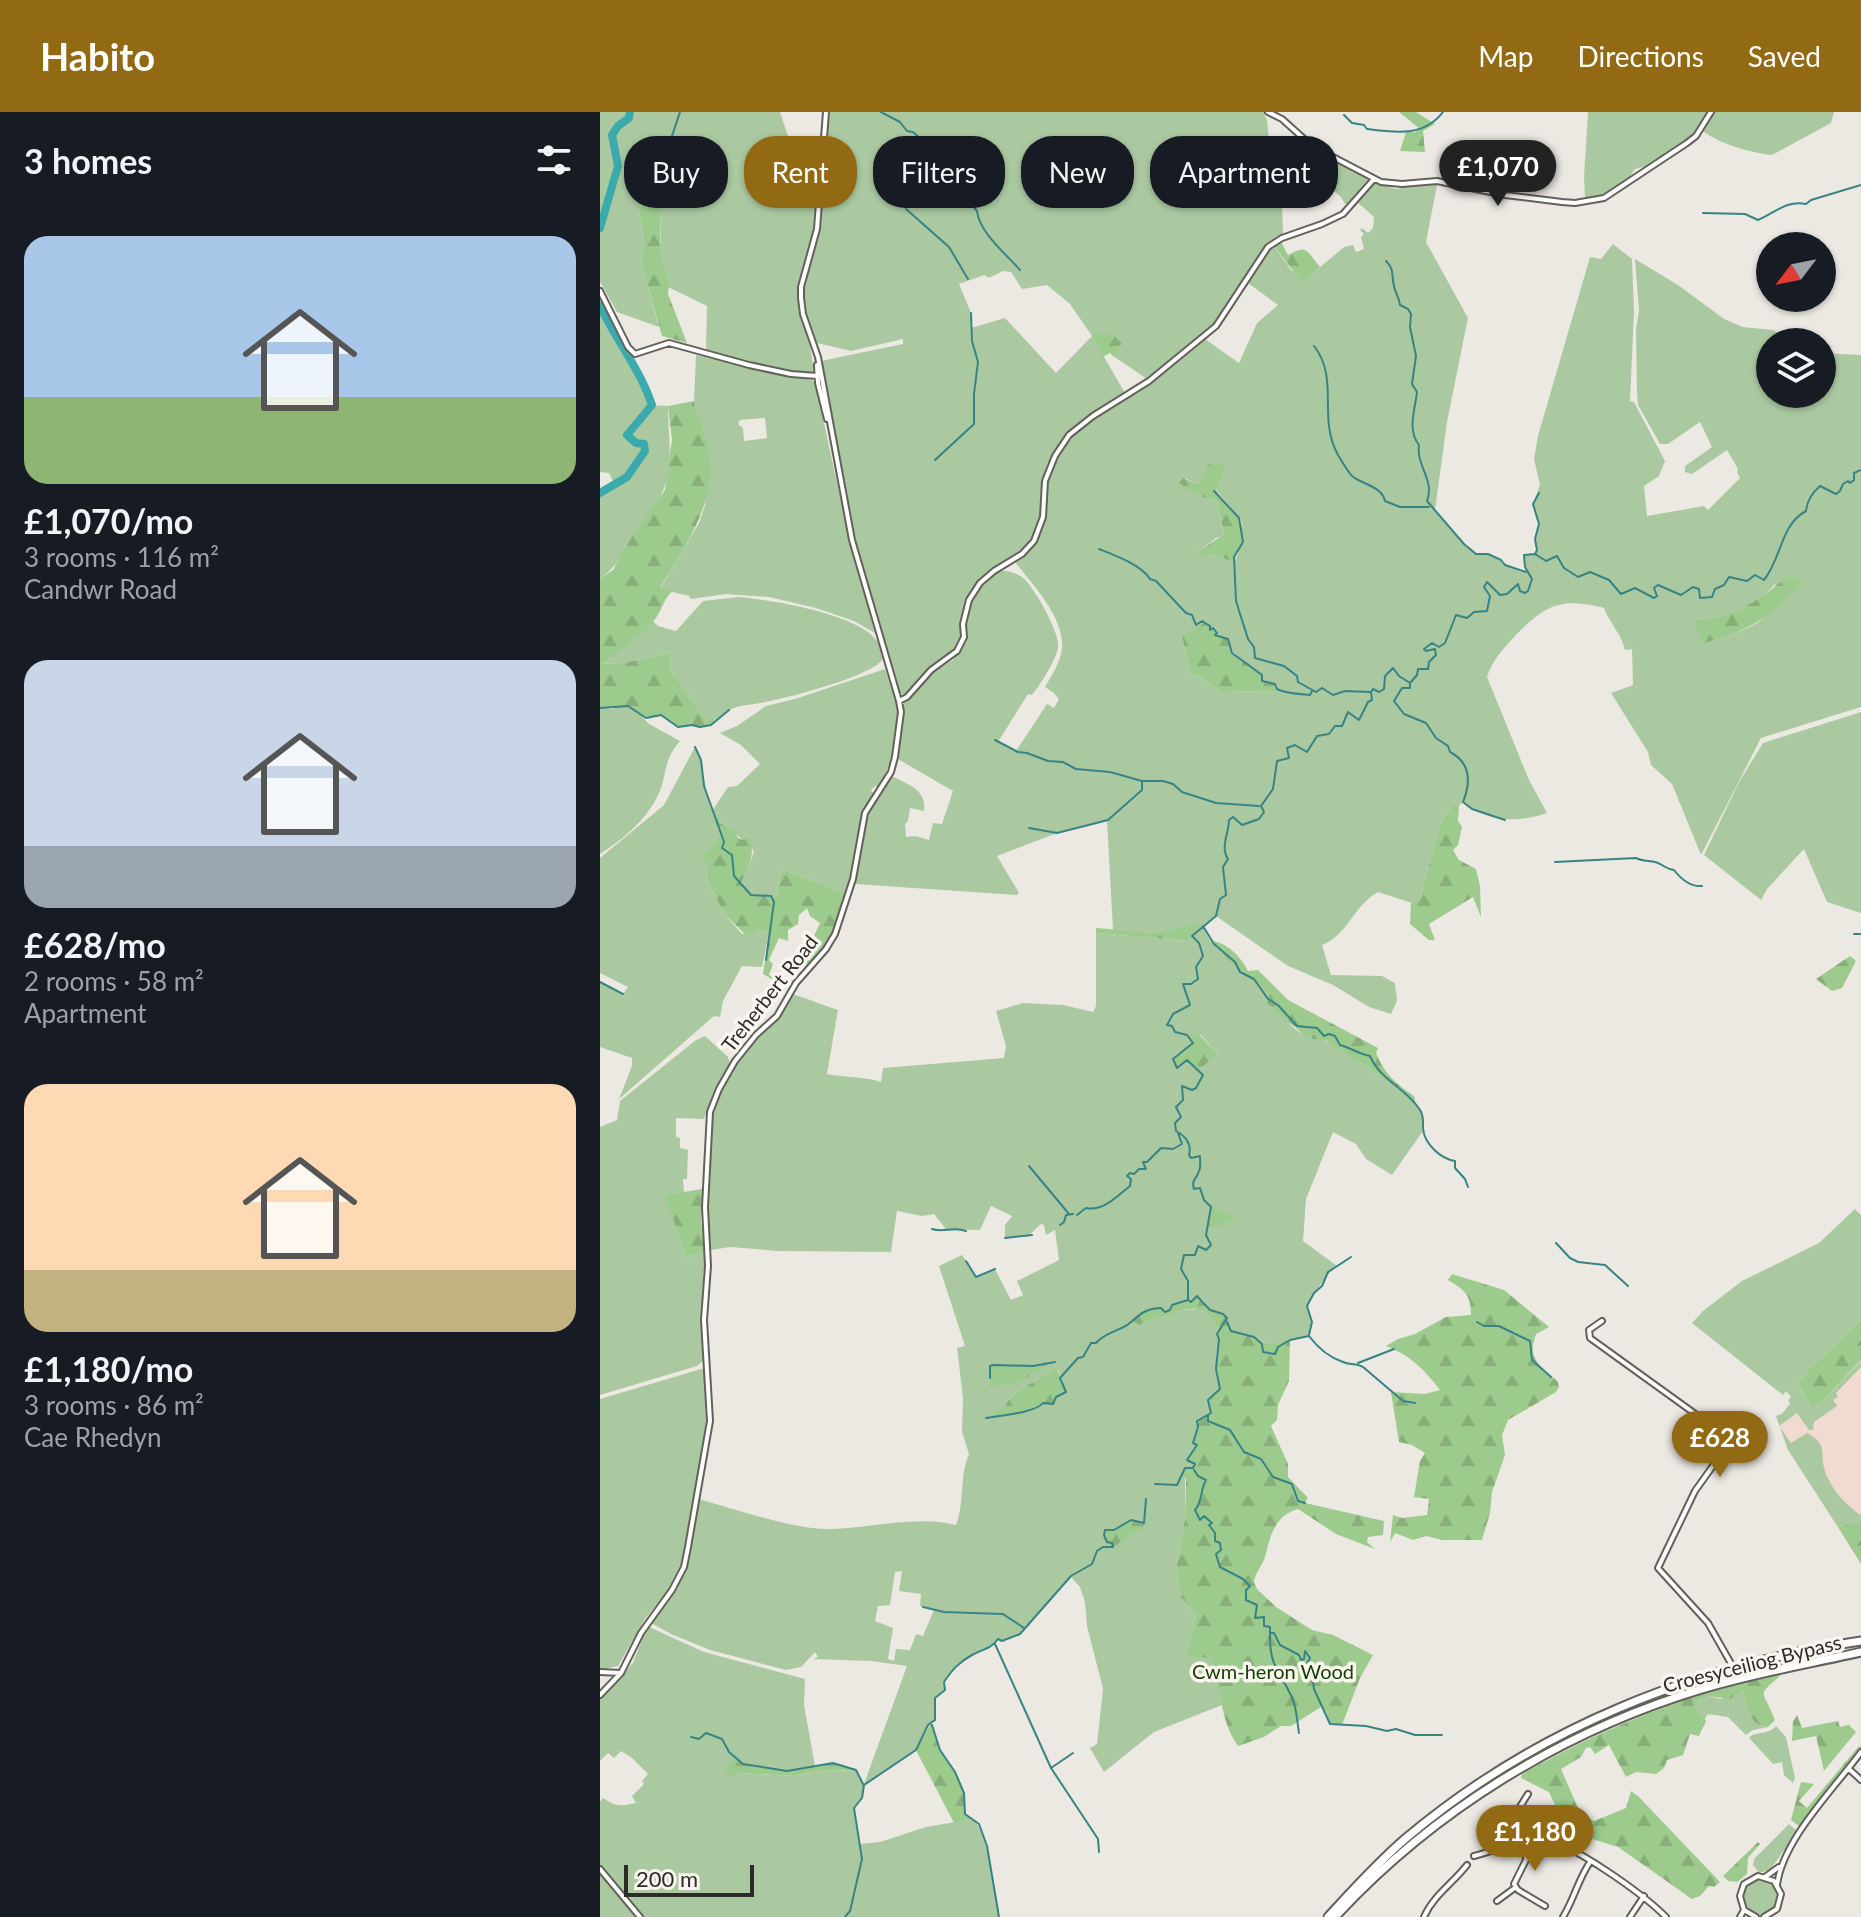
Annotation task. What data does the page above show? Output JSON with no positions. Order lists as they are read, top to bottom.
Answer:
{
  "streets": {
    "highway": ["Croesyceiliog Bypass"],
    "street": ["Treherbert Road"]
  },
  "parks": ["Cwm-heron Wood"],
  "scale_bar": "200 m",
  "north": "bottom left",
  "page": {
    "header": "Habito",
    "nav": ["Map", "Directions", "Saved"],
    "heading": "3 homes",
    "chip": [
      "Buy",
      "Rent",
      "Filters",
      "New",
      "Apartment"
    ],
    "price": ["£1,070", "£628", "£1,180"],
    "list": [
      {
        "name": "£1,070/mo",
        "note": "3 rooms · 116 m² · Candwr Road"
      },
      {
        "name": "£628/mo",
        "note": "2 rooms · 58 m² · Apartment"
      },
      {
        "name": "£1,180/mo",
        "note": "3 rooms · 86 m² · Cae Rhedyn"
      }
    ],
    "scale": "200 m"
  }
}
